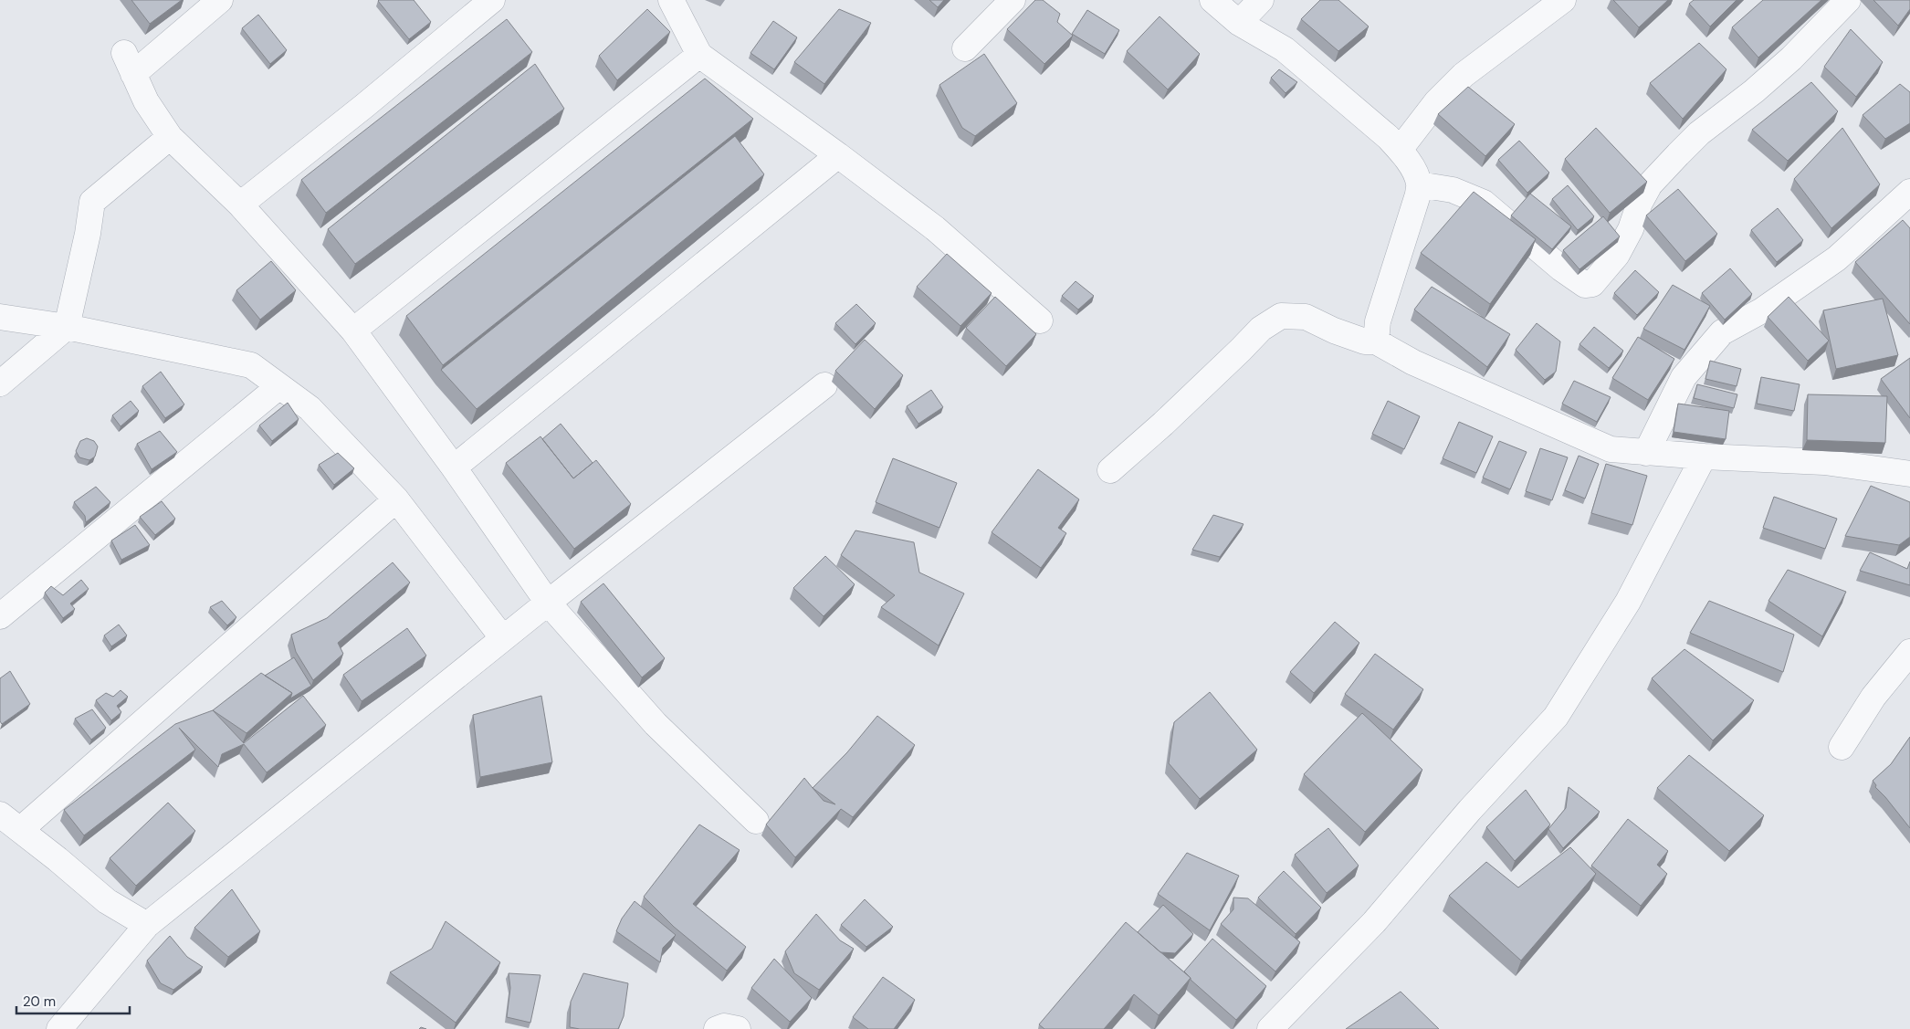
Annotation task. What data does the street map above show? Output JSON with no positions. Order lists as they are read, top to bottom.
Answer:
{
  "scale_bar": "20 m"
}
